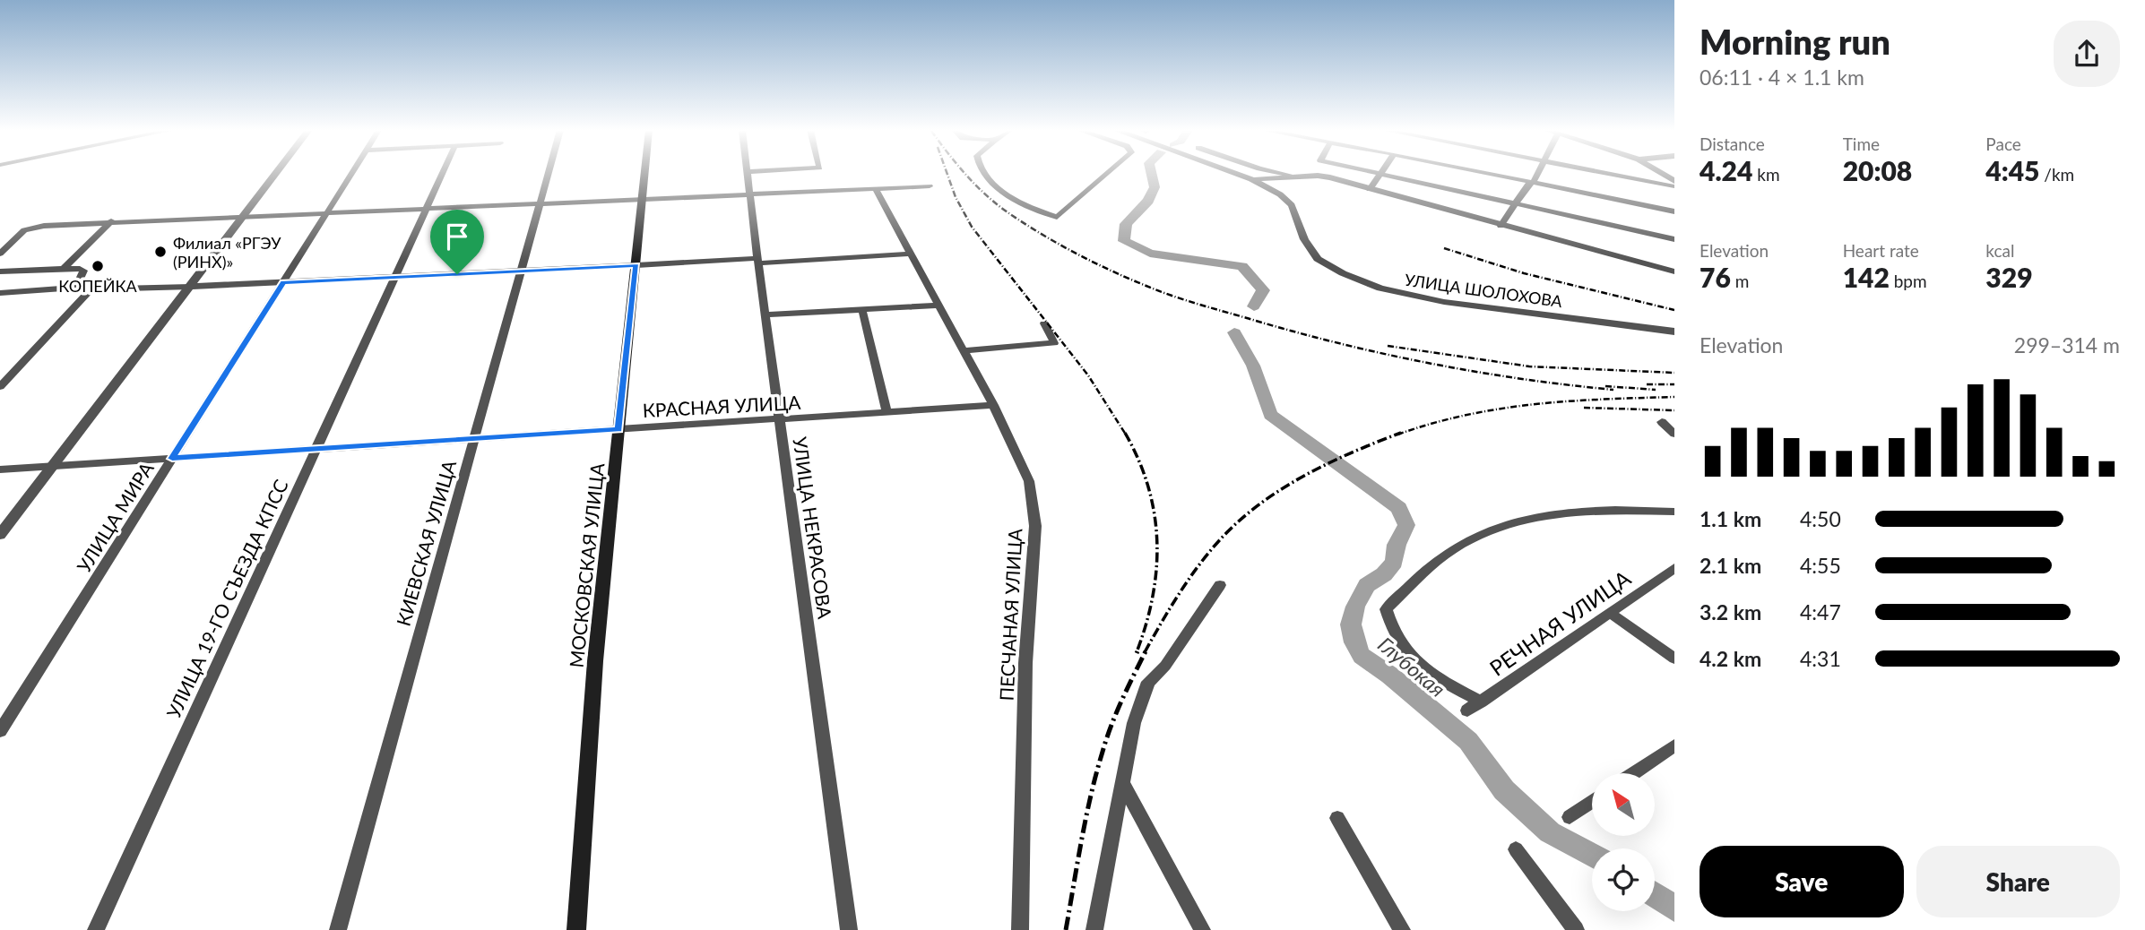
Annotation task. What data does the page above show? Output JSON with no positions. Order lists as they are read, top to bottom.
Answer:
{
  "streets": {
    "main road": ["МОСКОВСКАЯ УЛИЦА"],
    "street": [
      "УЛИЦА ШОЛОХОВА",
      "КРАСНАЯ УЛИЦА",
      "УЛИЦА МИРА",
      "УЛИЦА НЕКРАСОВА",
      "КИЕВСКАЯ УЛИЦА",
      "УЛИЦА 19-ГО СЪЕЗДА КПСС",
      "ПЕСЧАНАЯ УЛИЦА",
      "РЕЧНАЯ УЛИЦА"
    ]
  },
  "crossings": [
    ["КРАСНАЯ УЛИЦА", "УЛИЦА МИРА"],
    ["КРАСНАЯ УЛИЦА", "УЛИЦА НЕКРАСОВА"],
    ["КРАСНАЯ УЛИЦА", "КИЕВСКАЯ УЛИЦА"],
    ["КРАСНАЯ УЛИЦА", "МОСКОВСКАЯ УЛИЦА"],
    ["КРАСНАЯ УЛИЦА", "УЛИЦА 19-ГО СЪЕЗДА КПСС"],
    ["КРАСНАЯ УЛИЦА", "ПЕСЧАНАЯ УЛИЦА"]
  ],
  "water": ["Глубокая"],
  "places": ["Филиал «РГЭУ (РИНХ)»", "КОПЕЙКА"],
  "north": "top left",
  "page": {
    "heading": ["Morning run", "06:11 · 4 × 1.1 km"],
    "stats": [
      ["Distance", "4.24 km"],
      ["Time", "20:08"],
      ["Pace", "4:45 /km"],
      ["Elevation", "76 m"],
      ["Heart rate", "142 bpm"],
      ["kcal", "329"]
    ],
    "chart": ["Elevation", "299–314 m"],
    "list": [
      {
        "name": "1.1 km",
        "note": "4:50"
      },
      {
        "name": "2.1 km",
        "note": "4:55"
      },
      {
        "name": "3.2 km",
        "note": "4:47"
      },
      {
        "name": "4.2 km",
        "note": "4:31"
      }
    ],
    "buttons": ["Save", "Share"]
  }
}
